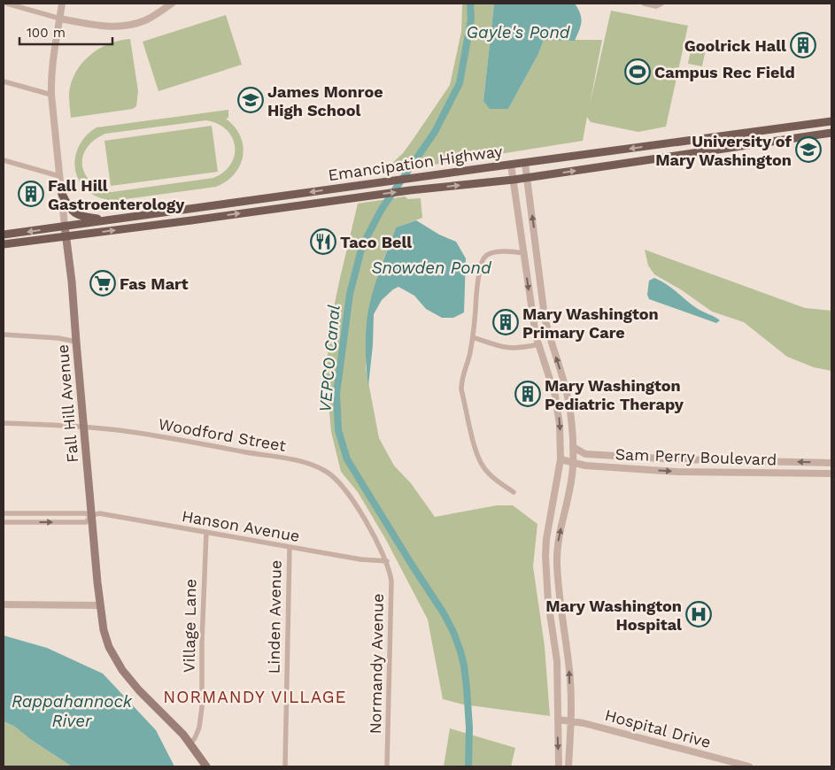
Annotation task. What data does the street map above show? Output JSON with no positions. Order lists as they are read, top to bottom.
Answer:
{
  "streets": {
    "main road": ["Emancipation Highway", "Fall Hill Avenue"],
    "street": [
      "Woodford Street",
      "Sam Perry Boulevard",
      "Hanson Avenue",
      "Linden Avenue",
      "Village Lane",
      "Normandy Avenue",
      "Hospital Drive"
    ]
  },
  "crossings": [
    ["Emancipation Highway", "Fall Hill Avenue"],
    ["Fall Hill Avenue", "Woodford Street"],
    ["Fall Hill Avenue", "Hanson Avenue"],
    ["Fall Hill Avenue", "Village Lane"],
    ["Woodford Street", "Hanson Avenue"],
    ["Woodford Street", "Normandy Avenue"],
    ["Hanson Avenue", "Linden Avenue"],
    ["Hanson Avenue", "Village Lane"],
    ["Hanson Avenue", "Normandy Avenue"]
  ],
  "districts": ["NORMANDY VILLAGE"],
  "water": [
    "Gayle's Pond",
    "Snowden Pond",
    "VEPCO Canal",
    "Rappahannock River"
  ],
  "places": {
    "building": [
      "Goolrick Hall",
      "Fall Hill Gastroenterology",
      "Mary Washington Primary Care",
      "Mary Washington Pediatric Therapy"
    ],
    "sports": ["Campus Rec Field"],
    "school or university": ["James Monroe High School", "University of Mary Washington"],
    "restaurant": ["Taco Bell"],
    "supermarket": ["Fas Mart"],
    "hospital": ["Mary Washington Hospital"]
  },
  "scale_bar": "100 m"
}
